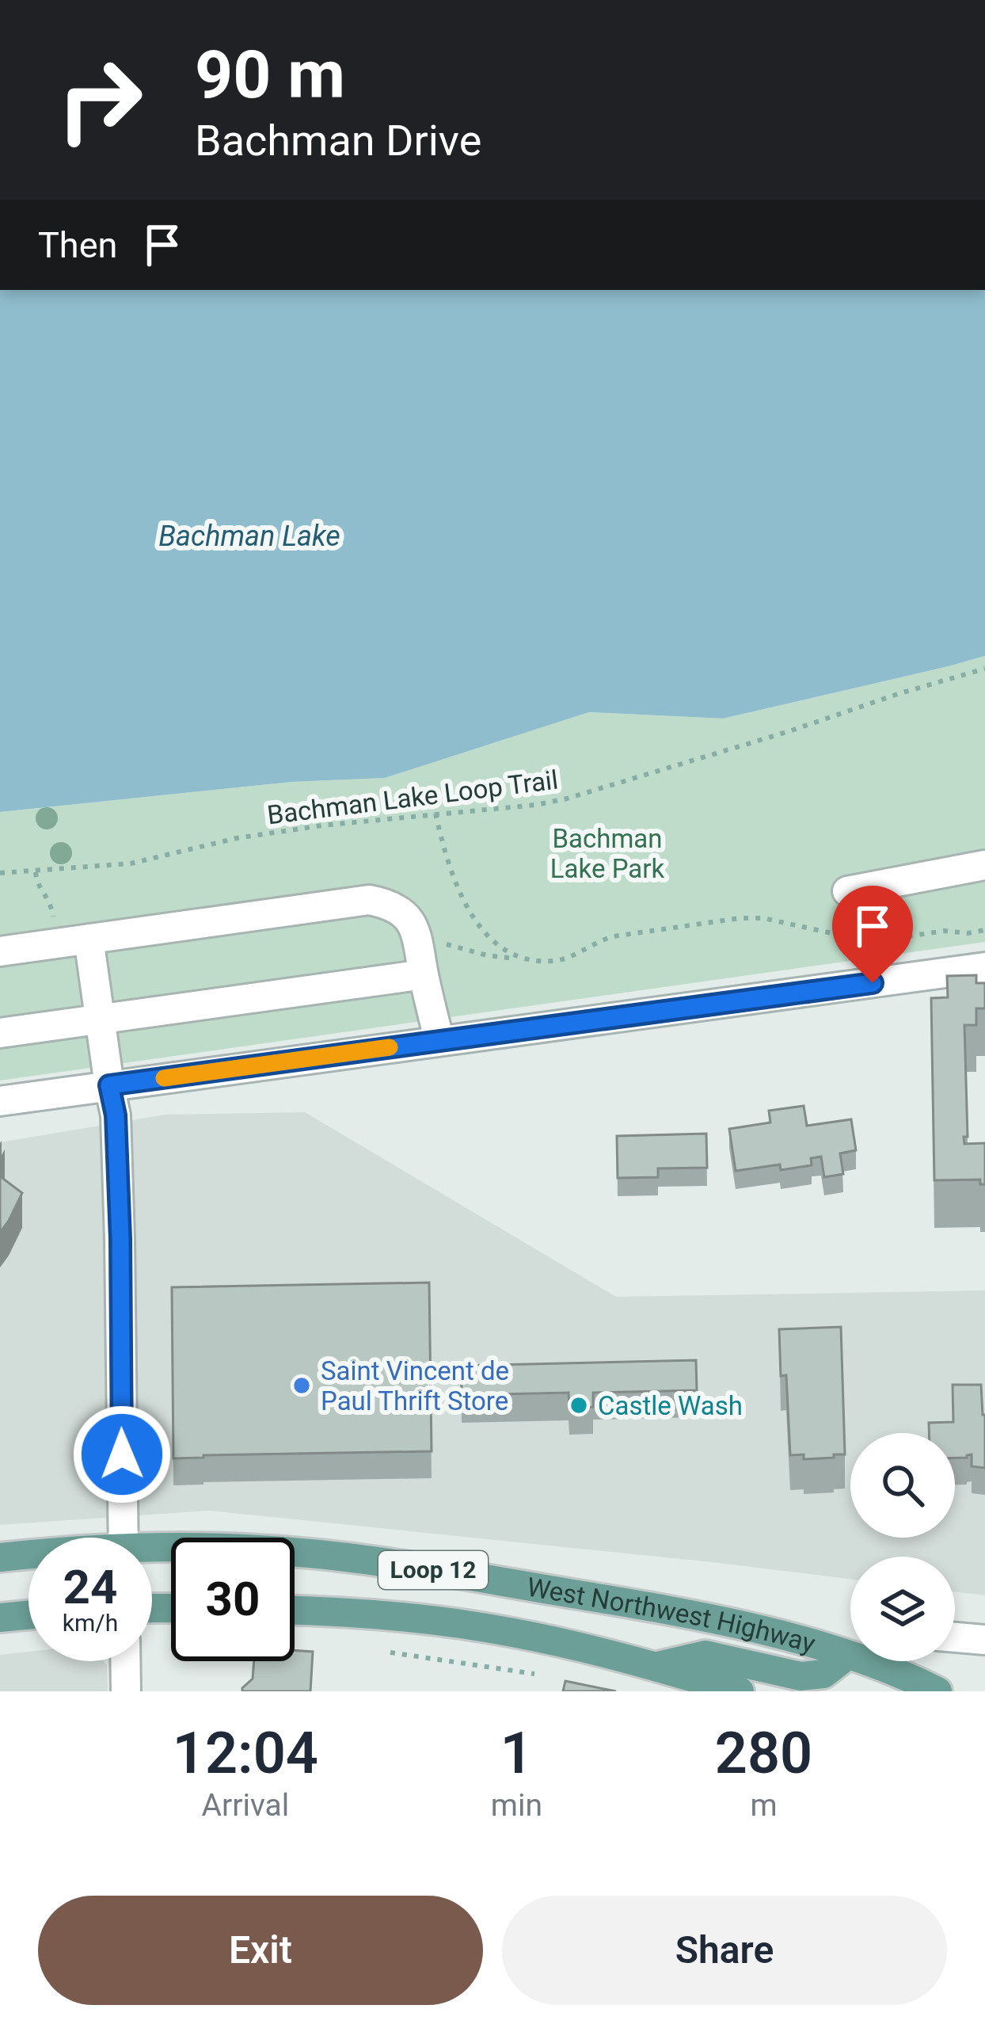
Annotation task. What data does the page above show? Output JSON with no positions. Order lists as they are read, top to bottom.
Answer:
{
  "streets": {
    "main road": ["Loop 12", "West Northwest Highway"],
    "path": ["Bachman Lake Loop Trail"]
  },
  "water": ["Bachman Lake"],
  "parks": ["Bachman Lake Park"],
  "places": ["Saint Vincent de Paul Thrift Store", "Castle Wash"],
  "page": {
    "turn": ["90 m", "Bachman Drive"],
    "then": "Then",
    "speed": "24 km/h",
    "limit": "30",
    "eta": [
      "12:04",
      "Arrival",
      "1",
      "min",
      "280",
      "m"
    ],
    "buttons": ["Exit", "Share"]
  }
}
